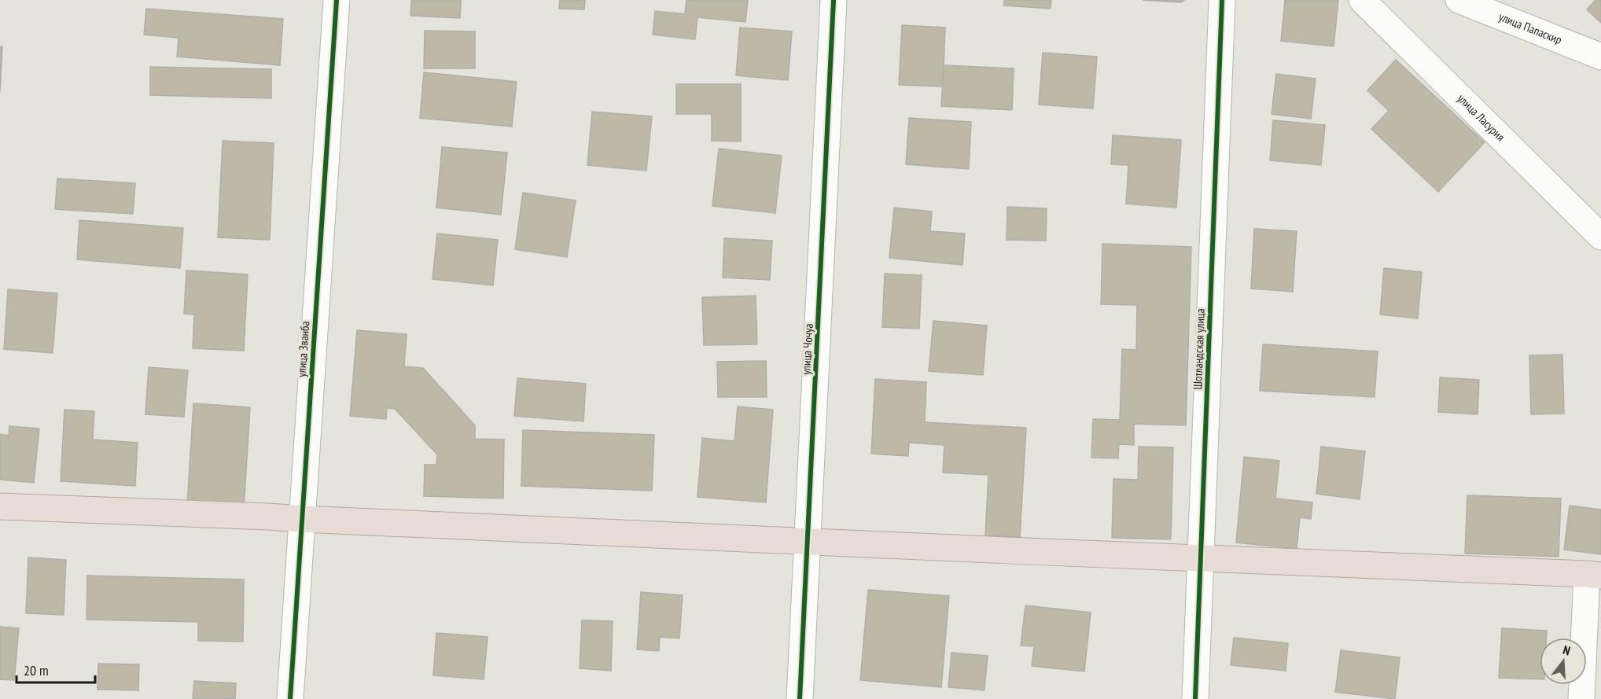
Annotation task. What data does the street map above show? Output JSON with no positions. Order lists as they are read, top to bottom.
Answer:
{
  "streets": {
    "street": [
      "улица Папаскир",
      "улица Ласурия",
      "улица Званба",
      "улица Чочуа",
      "Шотландская улица"
    ]
  },
  "scale_bar": "20 m",
  "north": "top"
}
